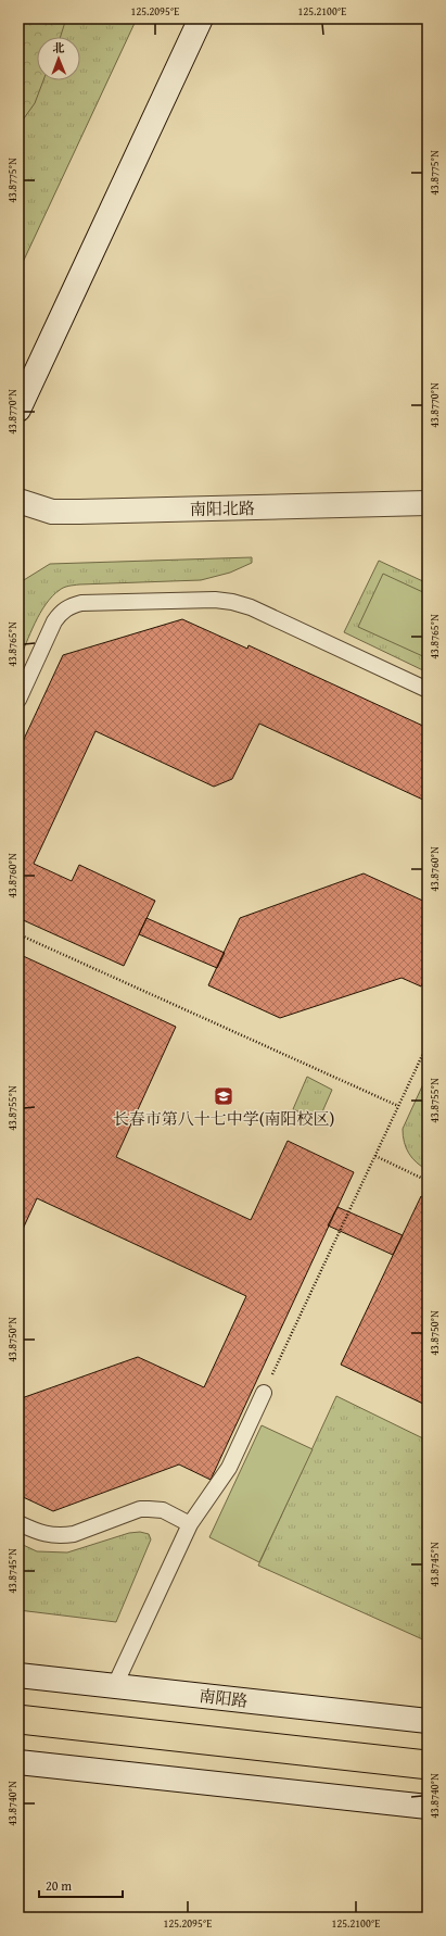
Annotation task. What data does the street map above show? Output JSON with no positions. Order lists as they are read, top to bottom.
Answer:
{
  "streets": {
    "street": ["南阳北路", "南阳路"]
  },
  "places": {
    "school or university": ["长春市第八十七中学(南阳校区)"]
  },
  "scale_bar": "20 m",
  "north": "top",
  "coordinates": [
    "125.2095°E",
    "125.2100°E",
    "43.8775°N",
    "43.8770°N",
    "43.8765°N",
    "43.8760°N",
    "43.8755°N",
    "43.8750°N",
    "43.8745°N",
    "43.8740°N"
  ]
}
